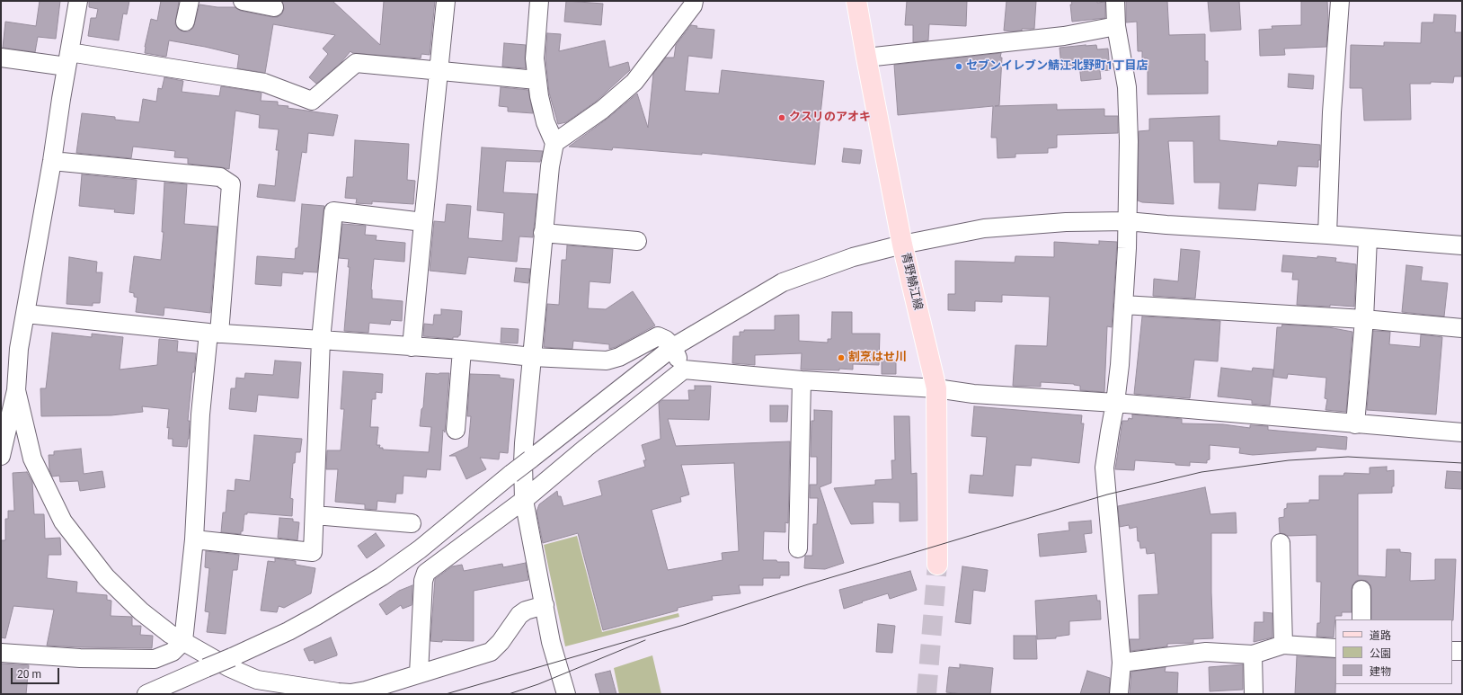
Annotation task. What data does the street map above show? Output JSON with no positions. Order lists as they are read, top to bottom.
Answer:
{
  "streets": {
    "main road": ["青野鯖江線"]
  },
  "places": ["セブンイレブン鯖江北野町1丁目店", "クスリのアオキ", "割烹はせ川"],
  "legend": ["道路", "公園", "建物"],
  "scale_bar": "20 m"
}
